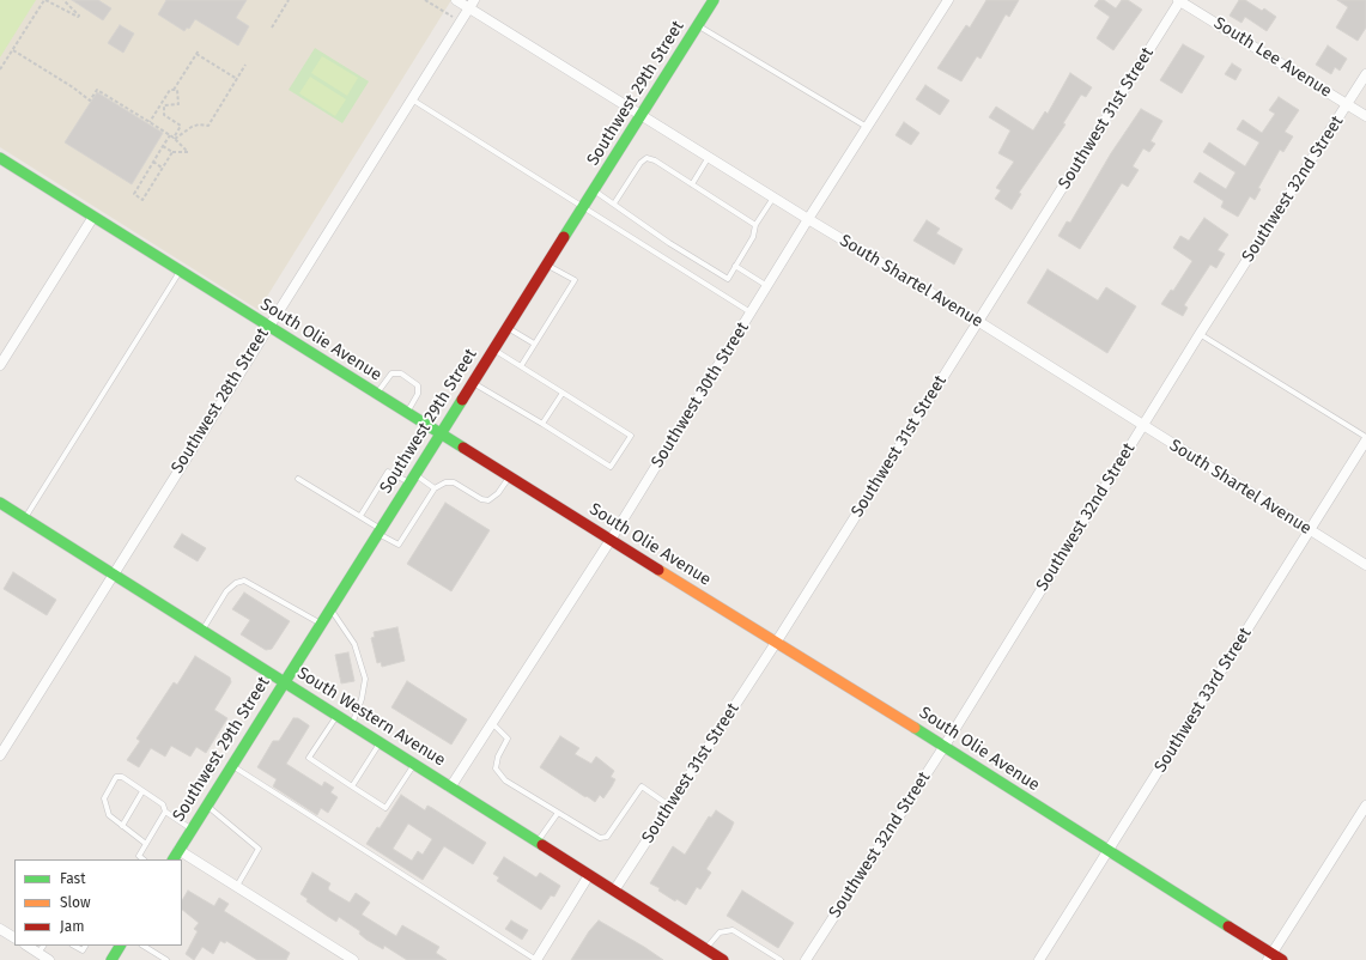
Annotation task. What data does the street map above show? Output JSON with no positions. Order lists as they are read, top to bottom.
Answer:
{
  "streets": {
    "main road": ["Southwest 29th Street", "South Olie Avenue", "South Western Avenue"],
    "street": [
      "South Lee Avenue",
      "Southwest 31st Street",
      "Southwest 32nd Street",
      "South Shartel Avenue",
      "Southwest 30th Street",
      "Southwest 28th Street",
      "Southwest 33rd Street"
    ]
  },
  "crossings": [
    ["South Lee Avenue", "Southwest 31st Street"],
    ["South Lee Avenue", "Southwest 32nd Street"],
    ["Southwest 29th Street", "South Shartel Avenue"],
    ["Southwest 29th Street", "South Olie Avenue"],
    ["Southwest 29th Street", "South Western Avenue"],
    ["Southwest 31st Street", "South Shartel Avenue"],
    ["Southwest 31st Street", "South Olie Avenue"],
    ["Southwest 31st Street", "South Western Avenue"],
    ["Southwest 32nd Street", "South Shartel Avenue"],
    ["Southwest 32nd Street", "South Olie Avenue"],
    ["South Shartel Avenue", "Southwest 30th Street"],
    ["South Shartel Avenue", "Southwest 28th Street"],
    ["South Shartel Avenue", "Southwest 33rd Street"],
    ["South Olie Avenue", "Southwest 30th Street"],
    ["South Olie Avenue", "Southwest 28th Street"],
    ["South Olie Avenue", "Southwest 33rd Street"],
    ["Southwest 30th Street", "South Western Avenue"],
    ["Southwest 28th Street", "South Western Avenue"]
  ],
  "legend": ["Fast", "Slow", "Jam"]
}
